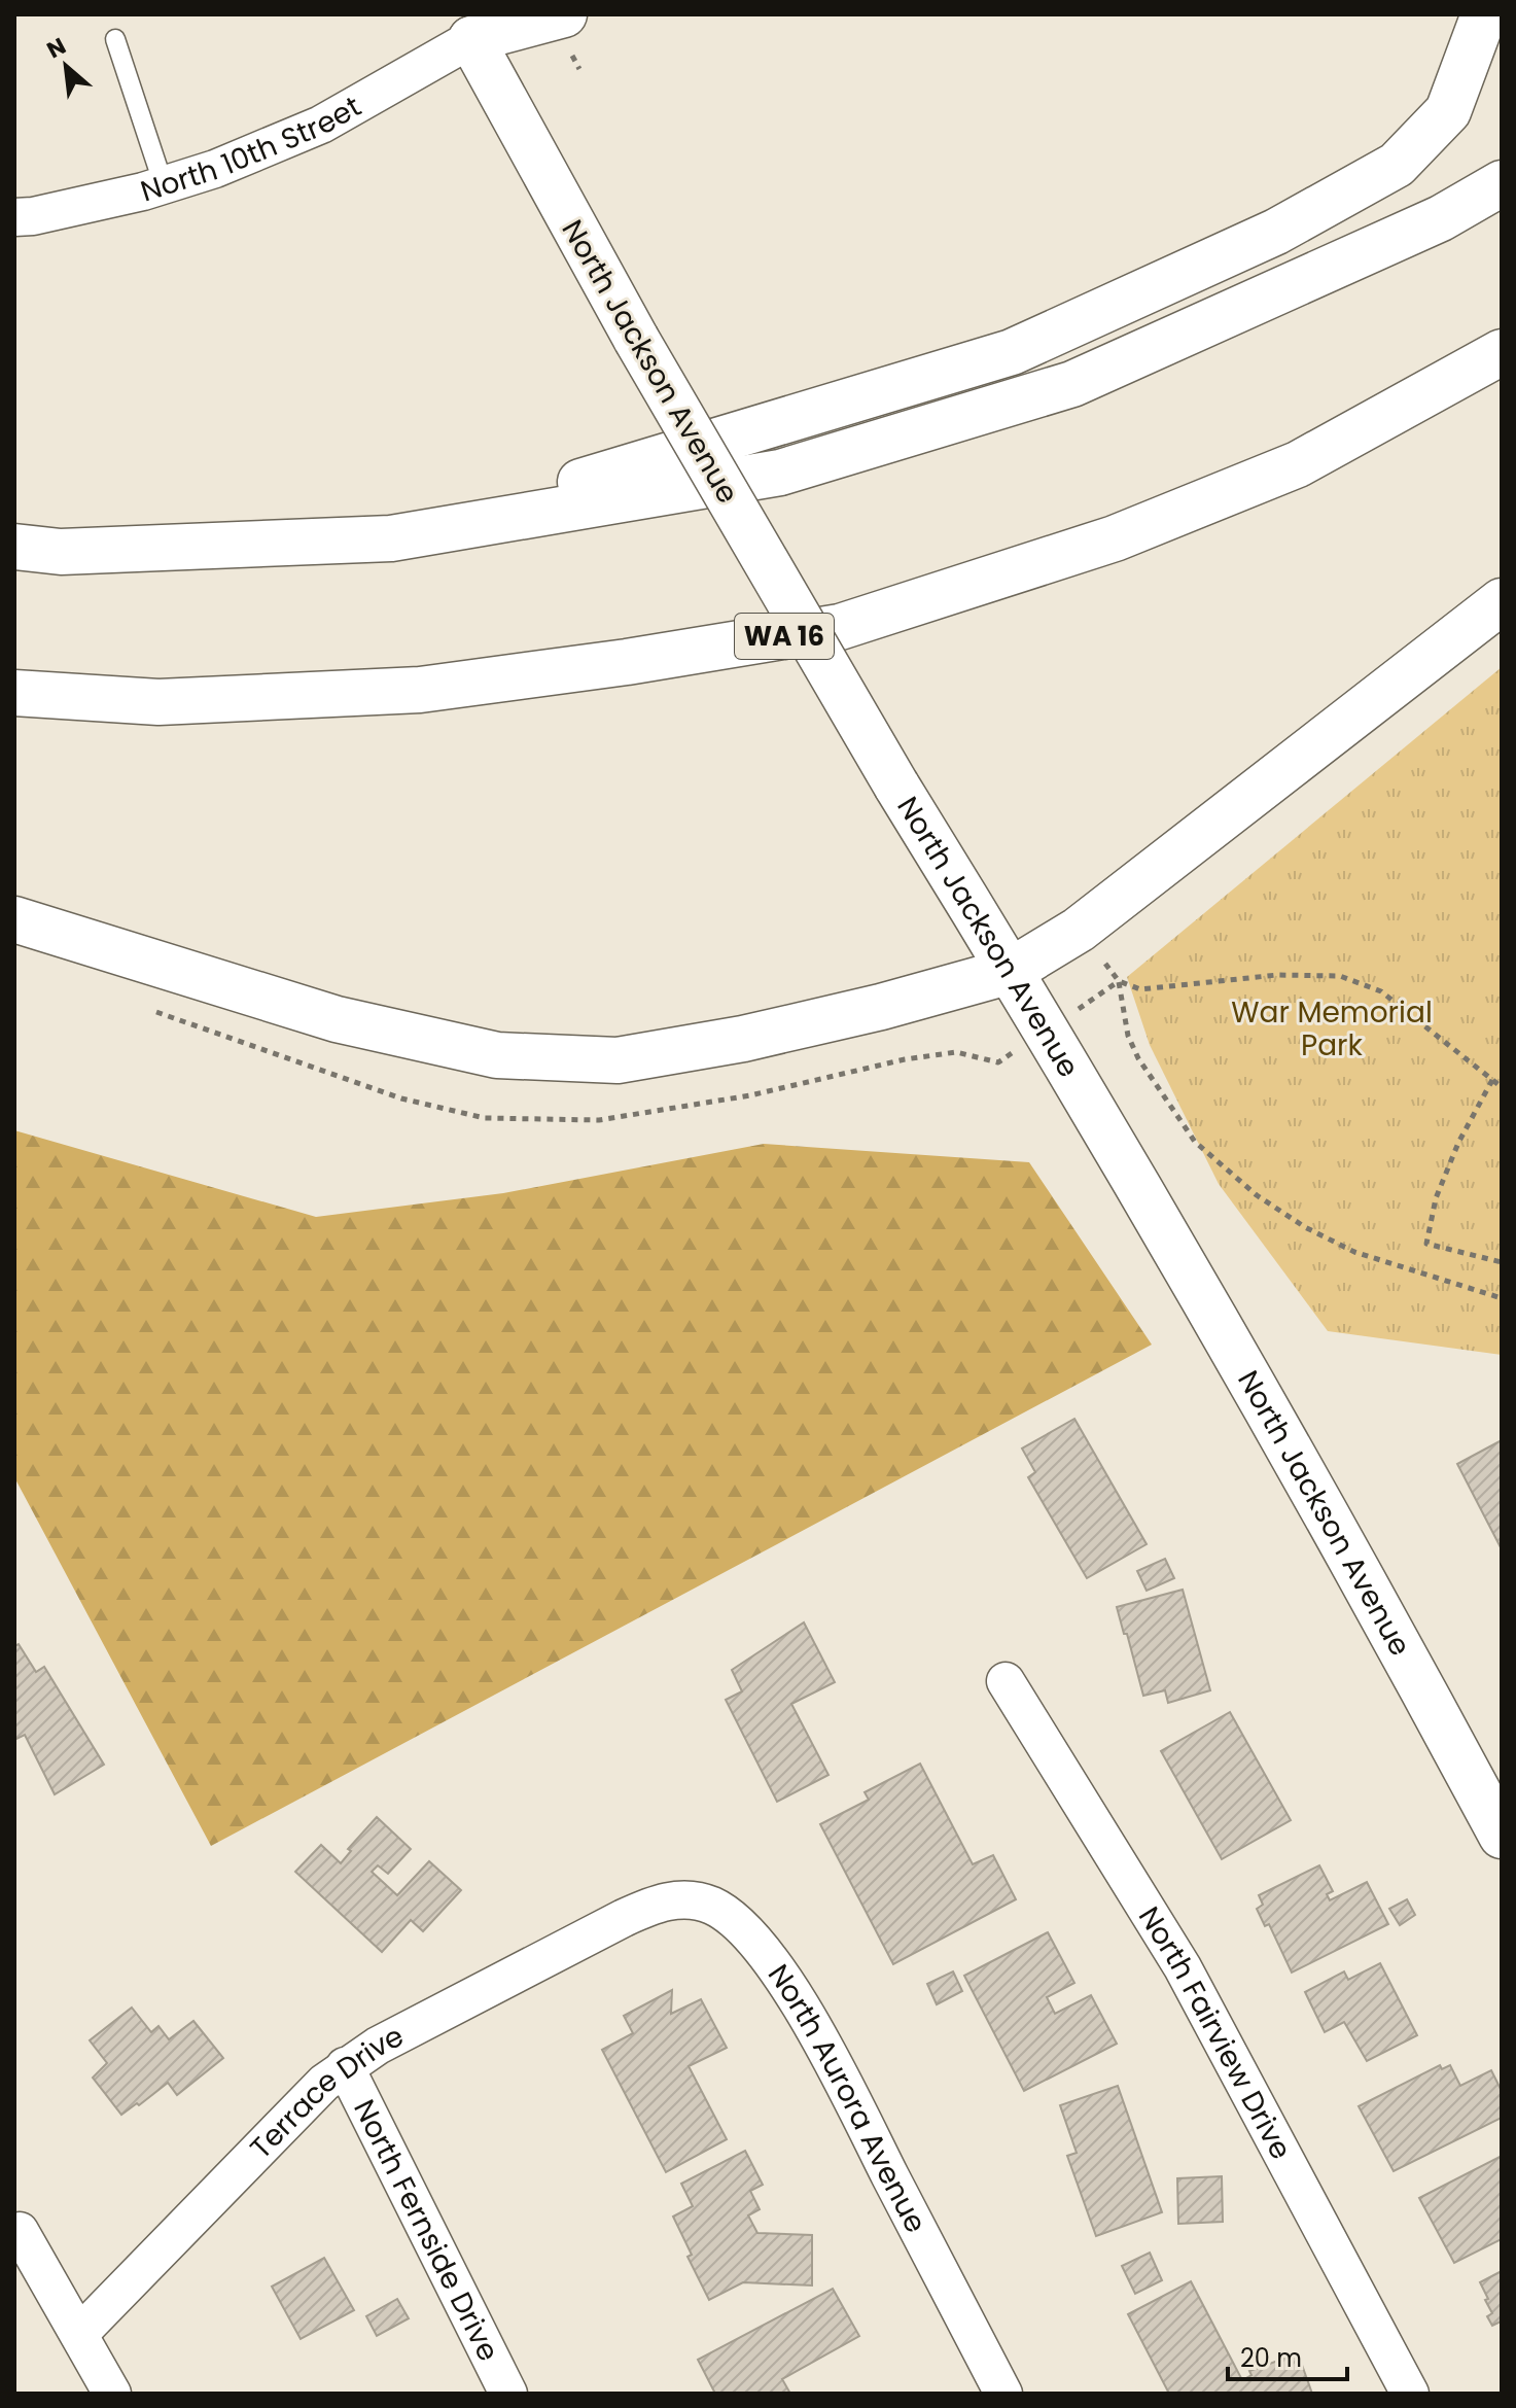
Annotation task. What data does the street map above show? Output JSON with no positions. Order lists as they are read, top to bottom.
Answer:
{
  "streets": {
    "main road": ["North Jackson Avenue", "WA 16"],
    "street": [
      "North 10th Street",
      "North Fairview Drive",
      "Terrace Drive",
      "North Aurora Avenue",
      "North Fernside Drive"
    ]
  },
  "crossings": [
    ["North 10th Street", "North Jackson Avenue"],
    ["Terrace Drive", "North Aurora Avenue"],
    ["Terrace Drive", "North Fernside Drive"]
  ],
  "parks": ["War Memorial Park"],
  "scale_bar": "20 m",
  "north": "top left"
}
